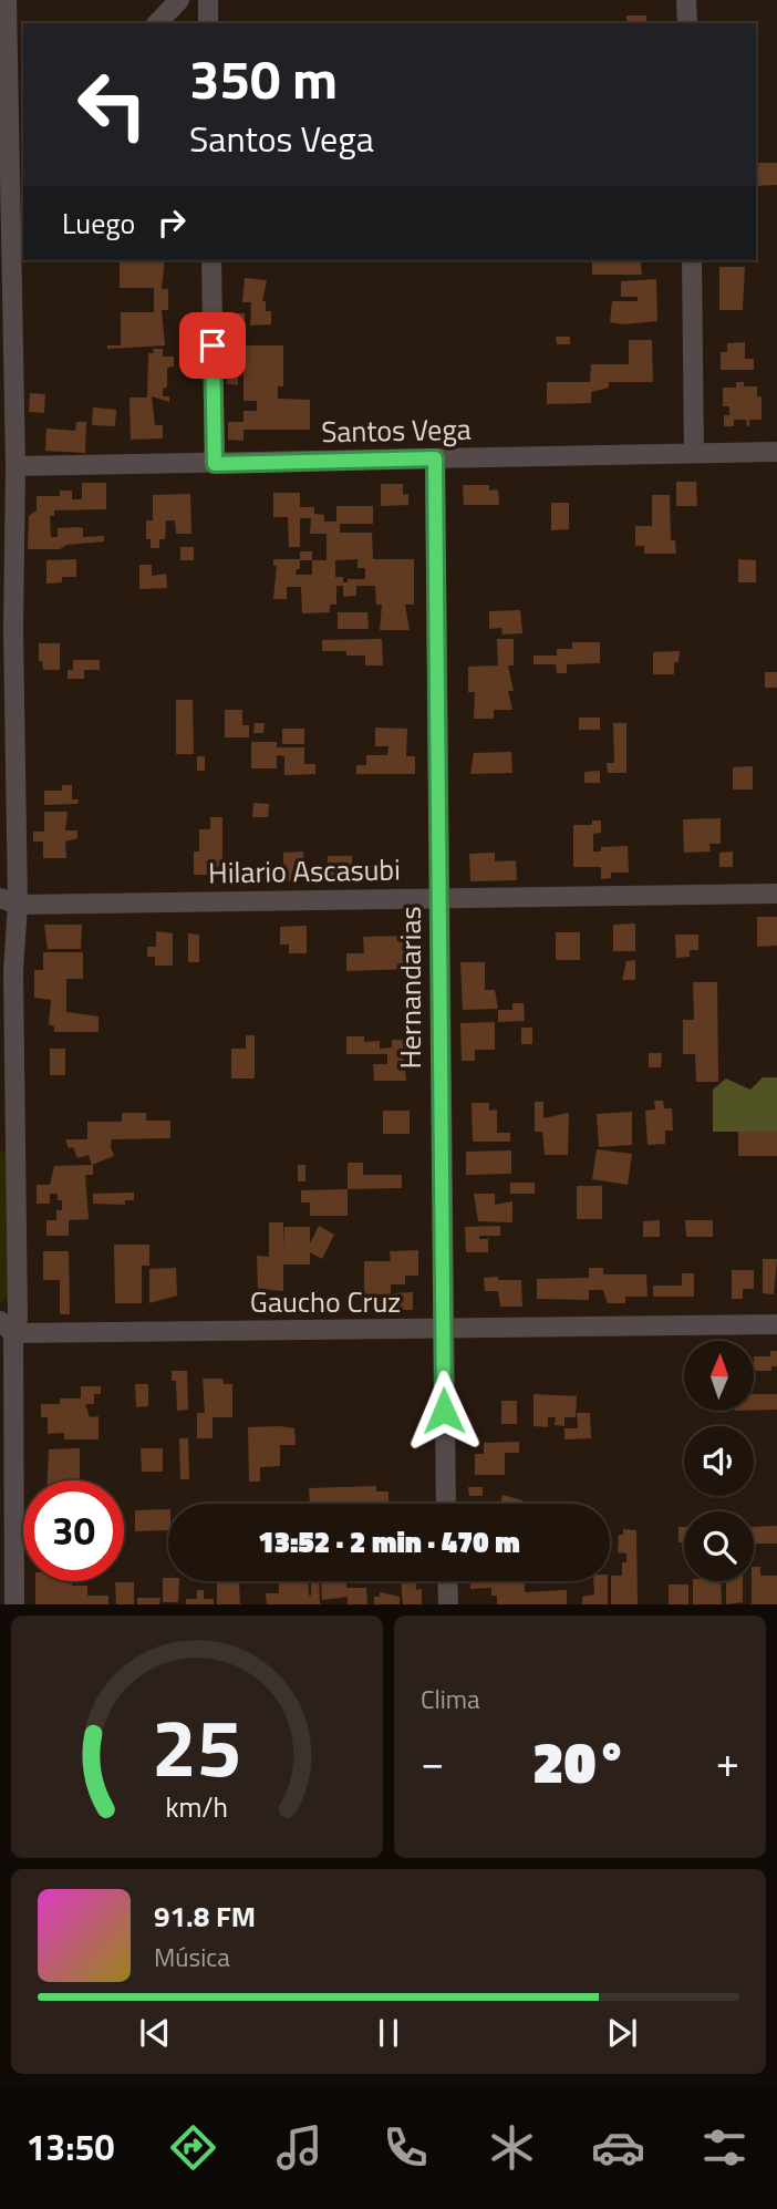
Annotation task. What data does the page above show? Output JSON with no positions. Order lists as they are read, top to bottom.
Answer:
{
  "streets": {
    "street": [
      "Santos Vega",
      "Hilario Ascasubi",
      "Hernandarias",
      "Gaucho Cruz"
    ]
  },
  "crossings": [
    ["Santos Vega", "Hernandarias"],
    ["Hilario Ascasubi", "Hernandarias"],
    ["Hernandarias", "Gaucho Cruz"]
  ],
  "north": "top",
  "page": {
    "turn": ["350 m", "Santos Vega"],
    "then": "Luego",
    "limit": "30",
    "trip": "13:52 · 2 min · 470 m",
    "tile": "Clima",
    "heat": ["−", "20°", "+"],
    "song": ["91.8 FM", "Música"],
    "tabs": "13:50",
    "gauge": ["25", "km/h"]
  }
}
